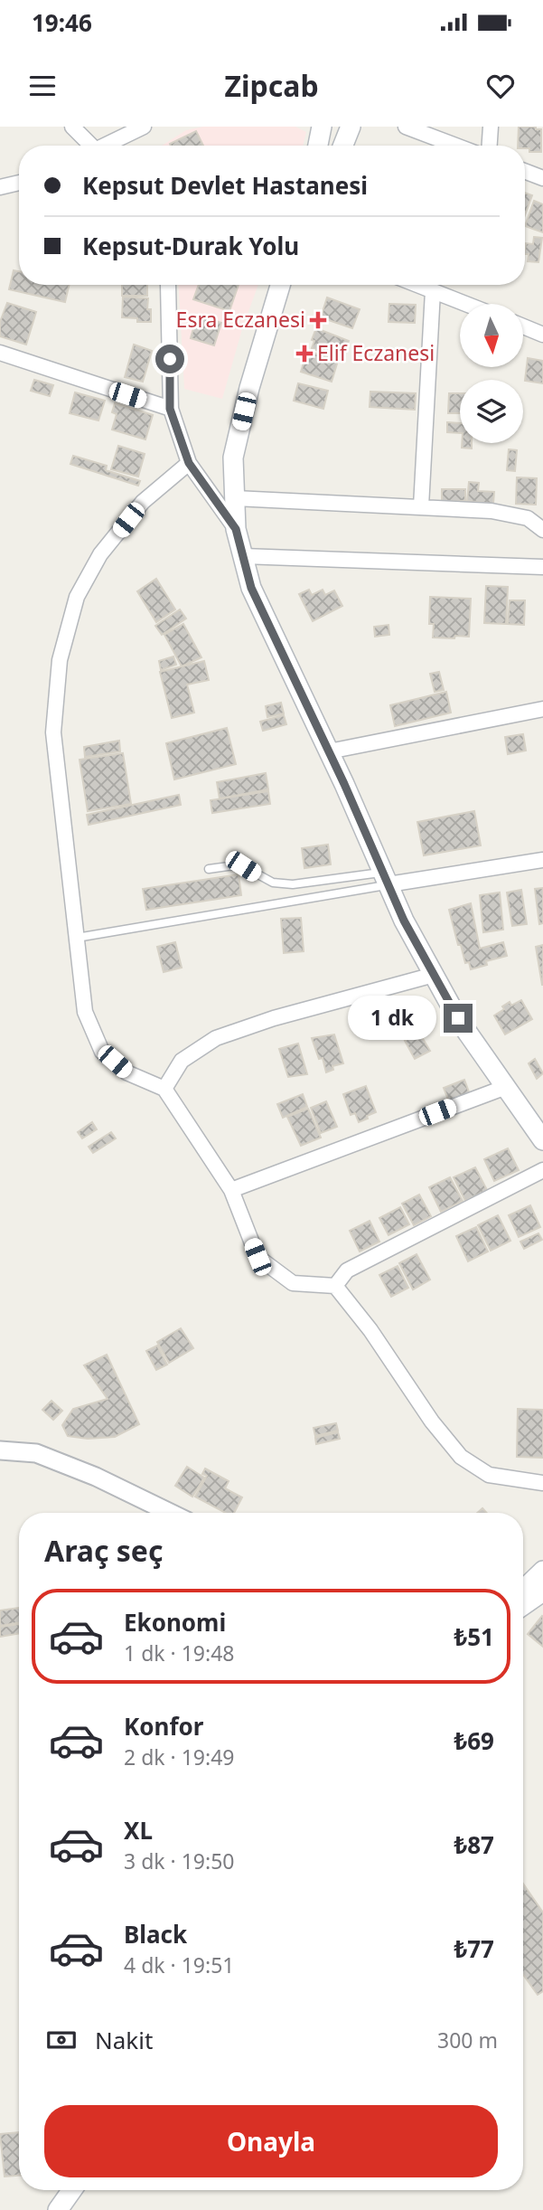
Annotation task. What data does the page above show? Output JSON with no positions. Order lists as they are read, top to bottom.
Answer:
{
  "places": {
    "health": ["Esra Eczanesi", "Elif Eczanesi"]
  },
  "north": "bottom",
  "page": {
    "status": "19:46",
    "header": "Zipcab",
    "banner": ["Kepsut Devlet Hastanesi", "Kepsut-Durak Yolu"],
    "bubble": "1 dk",
    "heading": "Araç seç",
    "list": [
      {
        "name": "Ekonomi",
        "note": "1 dk · 19:48",
        "value": "₺51"
      },
      {
        "name": "Konfor",
        "note": "2 dk · 19:49",
        "value": "₺69"
      },
      {
        "name": "XL",
        "note": "3 dk · 19:50",
        "value": "₺87"
      },
      {
        "name": "Black",
        "note": "4 dk · 19:51",
        "value": "₺77"
      }
    ],
    "pay": ["Nakit", "300 m"],
    "buttons": "Onayla"
  }
}
